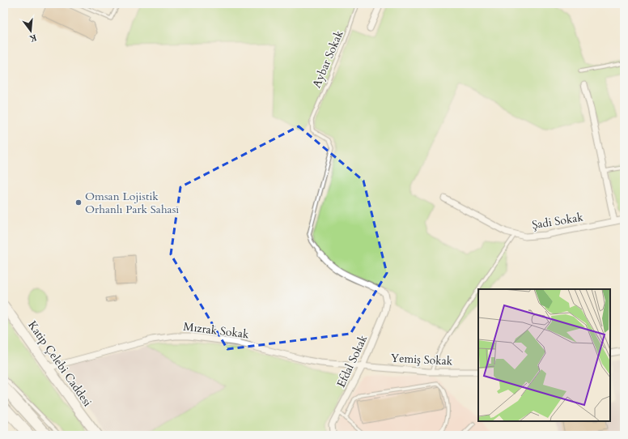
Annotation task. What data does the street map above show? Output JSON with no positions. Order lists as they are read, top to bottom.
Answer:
{
  "streets": {
    "main road": ["Katip Çelebi Caddesi"],
    "street": [
      "Şadi Sokak",
      "Mızrak Sokak",
      "Yemiş Sokak",
      "Efdal Sokak"
    ],
    "lane": ["Aybar Sokak"]
  },
  "crossings": [
    ["Aybar Sokak", "Efdal Sokak"],
    ["Mızrak Sokak", "Yemiş Sokak"],
    ["Mızrak Sokak", "Efdal Sokak"],
    ["Mızrak Sokak", "Katip Çelebi Caddesi"],
    ["Yemiş Sokak", "Efdal Sokak"]
  ],
  "places": ["Omsan Lojistik Orhanlı Park Sahası"],
  "north": "bottom"
}
